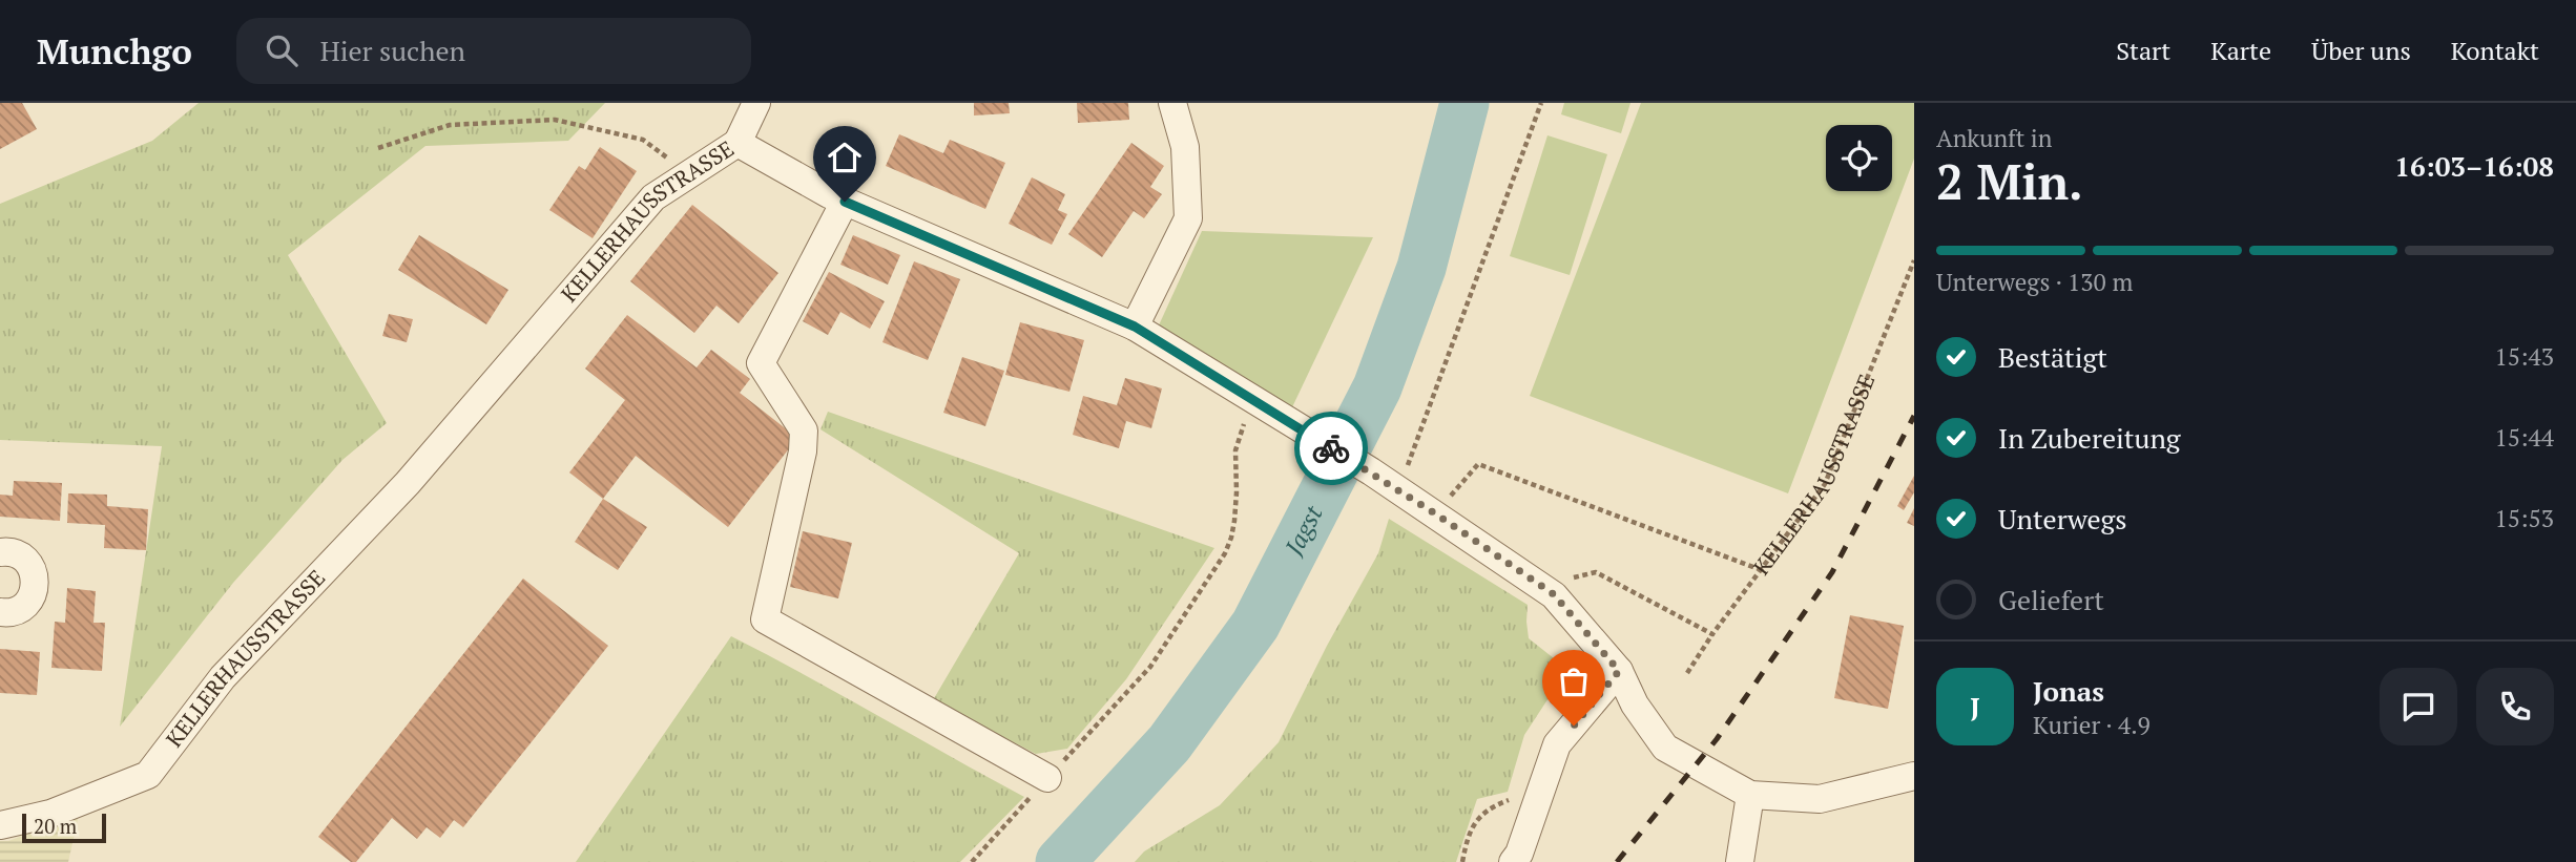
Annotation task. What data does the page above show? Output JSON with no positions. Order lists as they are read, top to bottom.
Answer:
{
  "streets": {
    "street": ["KELLERHAUSSTRASSE"]
  },
  "water": ["Jagst"],
  "scale_bar": "20 m",
  "page": {
    "header": "Munchgo",
    "search": "Hier suchen",
    "nav": [
      "Start",
      "Karte",
      "Über uns",
      "Kontakt"
    ],
    "heading": ["2 Min.", "Ankunft in", "16:03–16:08"],
    "panel": ["Jonas", "Kurier · 4.9"],
    "bar": "Unterwegs · 130 m",
    "list": [
      ["Bestätigt", "15:43"],
      ["In Zubereitung", "15:44"],
      ["Unterwegs", "15:53"],
      "Geliefert"
    ],
    "round": "J",
    "scale": "20 m"
  }
}
